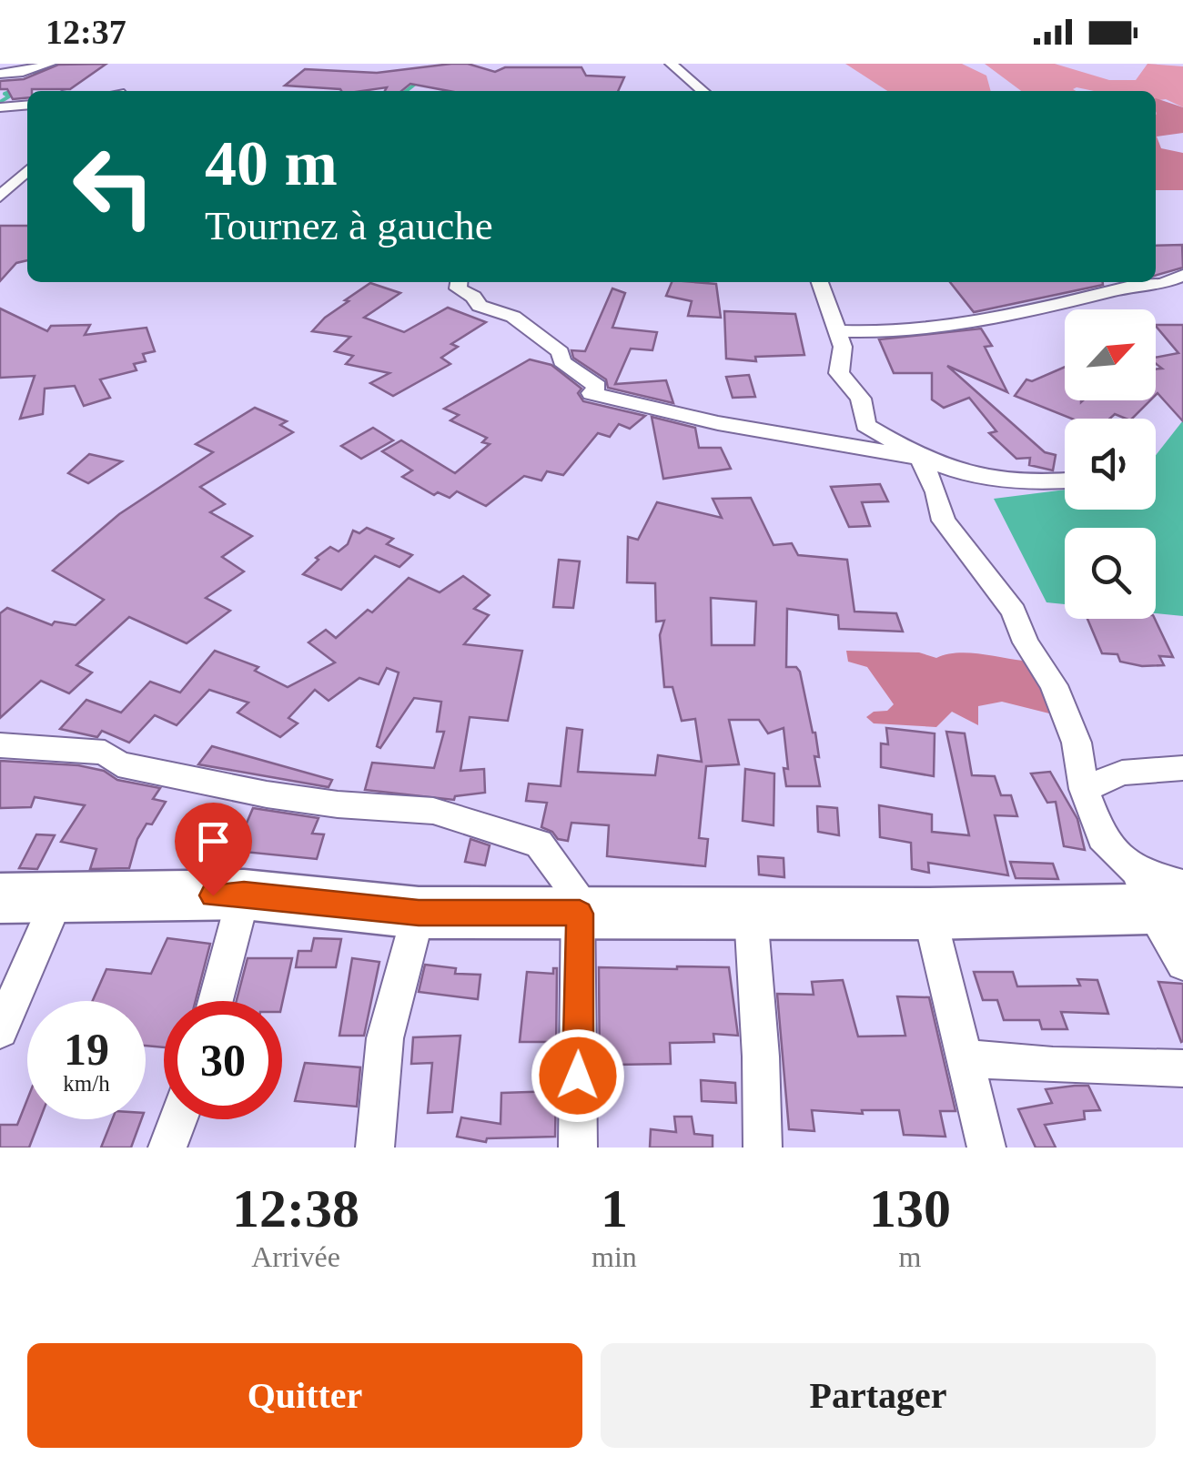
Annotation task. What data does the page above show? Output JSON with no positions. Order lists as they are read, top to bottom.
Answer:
{
  "north": "top right",
  "page": {
    "status": "12:37",
    "turn": ["40 m", "Tournez à gauche"],
    "speed": "19 km/h",
    "limit": "30",
    "eta": [
      "12:38",
      "Arrivée",
      "1",
      "min",
      "130",
      "m"
    ],
    "buttons": ["Quitter", "Partager"]
  }
}
